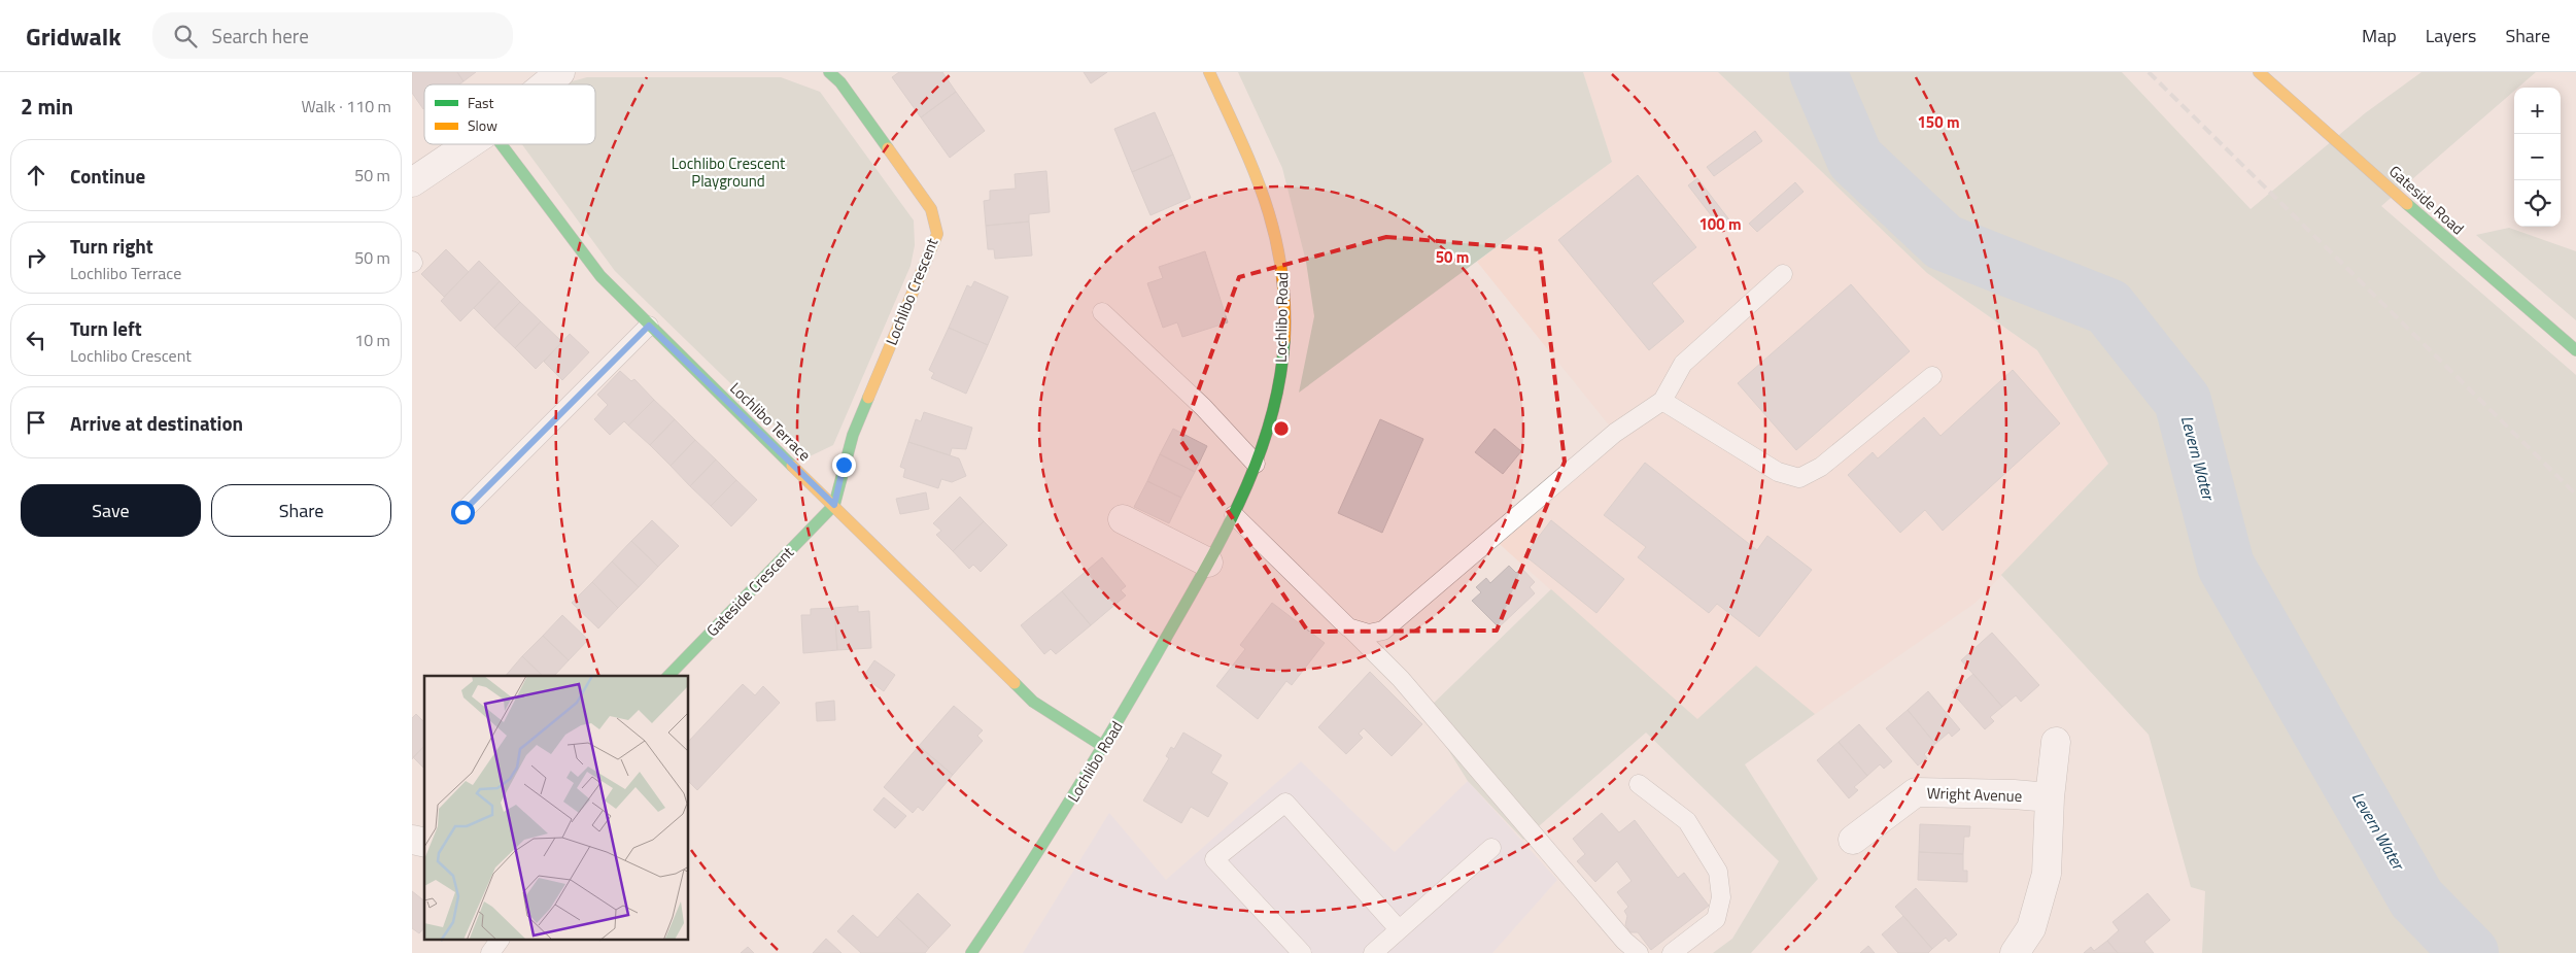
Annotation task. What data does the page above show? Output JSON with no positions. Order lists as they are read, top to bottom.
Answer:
{
  "streets": {
    "street": [
      "Gateside Road",
      "Lochlibo Crescent",
      "Lochlibo Road",
      "Lochlibo Terrace",
      "Gateside Crescent",
      "Wright Avenue"
    ]
  },
  "crossings": [
    ["Lochlibo Crescent", "Lochlibo Terrace"],
    ["Lochlibo Crescent", "Gateside Crescent"],
    ["Lochlibo Road", "Lochlibo Terrace"],
    ["Lochlibo Terrace", "Gateside Crescent"]
  ],
  "water": ["Levern Water"],
  "parks": ["Lochlibo Crescent Playground"],
  "legend": ["Fast", "Slow"],
  "page": {
    "header": "Gridwalk",
    "search": "Search here",
    "nav": ["Map", "Layers", "Share"],
    "heading": ["2 min", "Walk · 110 m"],
    "map_buttons": ["+", "−"],
    "list": [
      ["Continue", "50 m"],
      ["Turn right", "Lochlibo Terrace", "50 m"],
      ["Turn left", "Lochlibo Crescent", "10 m"],
      "Arrive at destination"
    ],
    "buttons": ["Save", "Share"]
  },
  "rings": ["150 m", "100 m", "50 m"]
}
